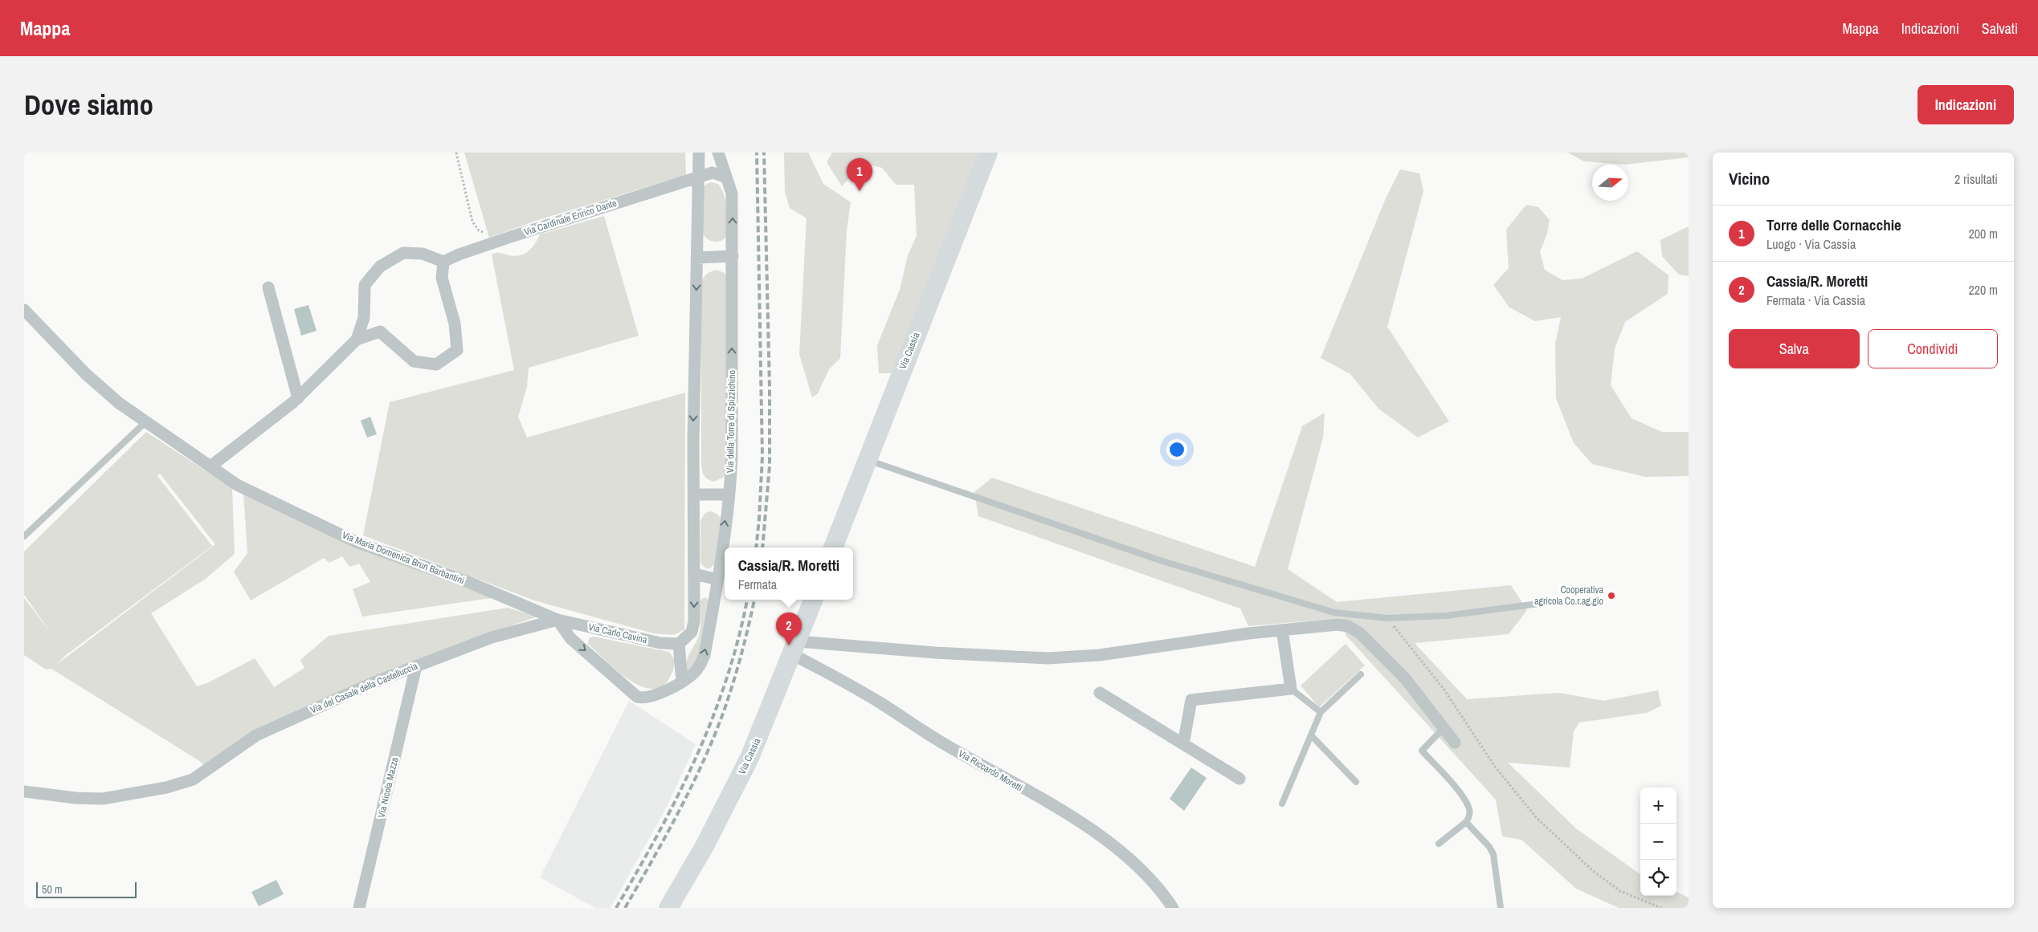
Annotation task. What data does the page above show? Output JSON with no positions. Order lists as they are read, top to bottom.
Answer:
{
  "streets": {
    "main road": ["Via Cassia"],
    "street": [
      "Via Cardinale Enrico Dante",
      "Via della Torre di Spizzichino",
      "Via Maria Domenica Brun Barbantini",
      "Via Carlo Cavina",
      "Via del Casale della Castelluccia",
      "Via Riccardo Moretti",
      "Via Nicola Mazza"
    ]
  },
  "crossings": [
    ["Via Cardinale Enrico Dante", "Via della Torre di Spizzichino"],
    ["Via Cassia", "Via Riccardo Moretti"],
    ["Via Maria Domenica Brun Barbantini", "Via Carlo Cavina"],
    ["Via Maria Domenica Brun Barbantini", "Via del Casale della Castelluccia"],
    ["Via Carlo Cavina", "Via del Casale della Castelluccia"],
    ["Via del Casale della Castelluccia", "Via Nicola Mazza"]
  ],
  "places": ["Cooperativa agricola Co.r.ag.gio"],
  "scale_bar": "50 m",
  "north": "right",
  "page": {
    "header": "Mappa",
    "nav": ["Mappa", "Indicazioni", "Salvati"],
    "buttons": [
      "Indicazioni",
      ["Salva", "Condividi"]
    ],
    "title": "Dove siamo",
    "heading": ["Vicino", "2 risultati"],
    "pins": ["1", "2"],
    "list": [
      {
        "mark": "1",
        "name": "Torre delle Cornacchie",
        "note": "Luogo · Via Cassia",
        "value": "200 m"
      },
      {
        "mark": "2",
        "name": "Cassia/R. Moretti",
        "note": "Fermata · Via Cassia",
        "value": "220 m"
      }
    ],
    "popup": ["Cassia/R. Moretti", "Fermata"],
    "map_buttons": ["+", "−"],
    "scale": "50 m"
  }
}
